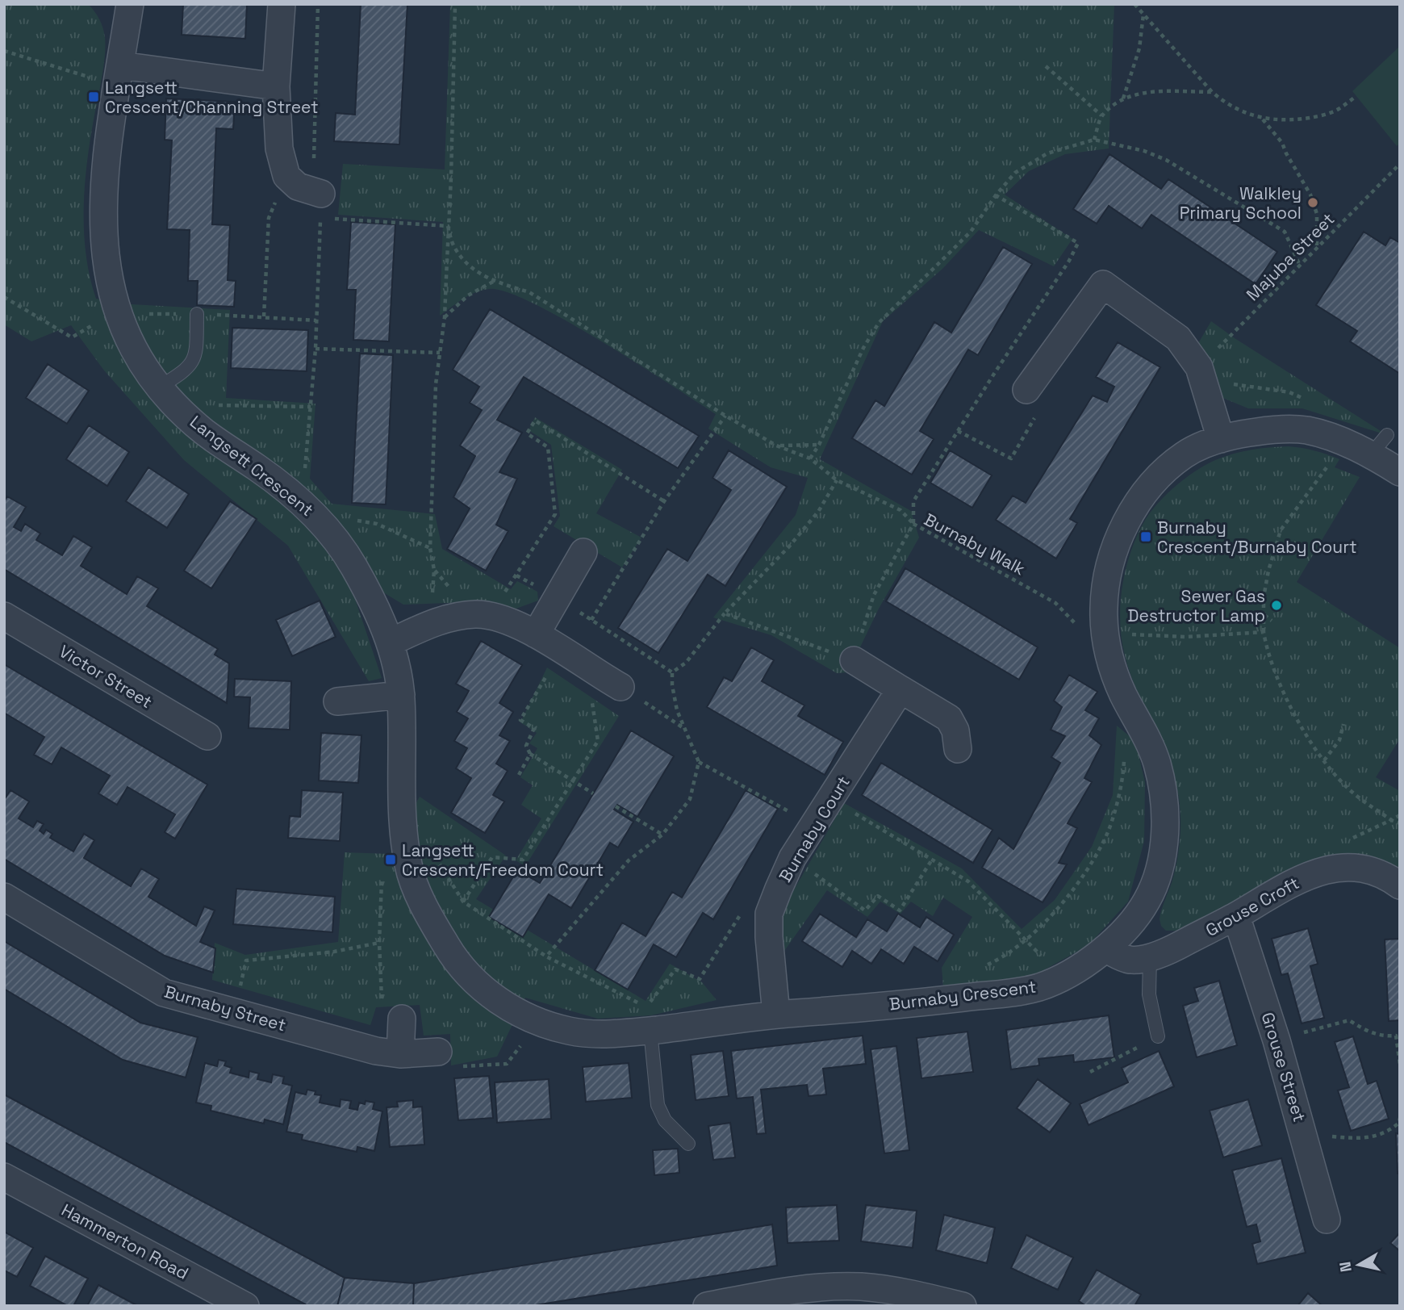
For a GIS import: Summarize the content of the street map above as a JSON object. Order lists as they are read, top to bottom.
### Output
{
  "streets": {
    "street": [
      "Langsett Crescent",
      "Victor Street",
      "Burnaby Court",
      "Grouse Croft",
      "Burnaby Crescent",
      "Burnaby Street",
      "Grouse Street",
      "Hammerton Road"
    ],
    "path": ["Majuba Street", "Burnaby Walk"]
  },
  "crossings": [
    ["Langsett Crescent", "Burnaby Crescent"],
    ["Burnaby Walk", "Burnaby Crescent"],
    ["Burnaby Court", "Burnaby Crescent"],
    ["Grouse Croft", "Burnaby Crescent"],
    ["Grouse Croft", "Grouse Street"]
  ],
  "places": {
    "transit": ["Langsett Crescent/Channing Street", "Burnaby Crescent/Burnaby Court", "Langsett Crescent/Freedom Court"],
    "other": ["Walkley Primary School", "Sewer Gas Destructor Lamp"]
  },
  "north": "left"
}
